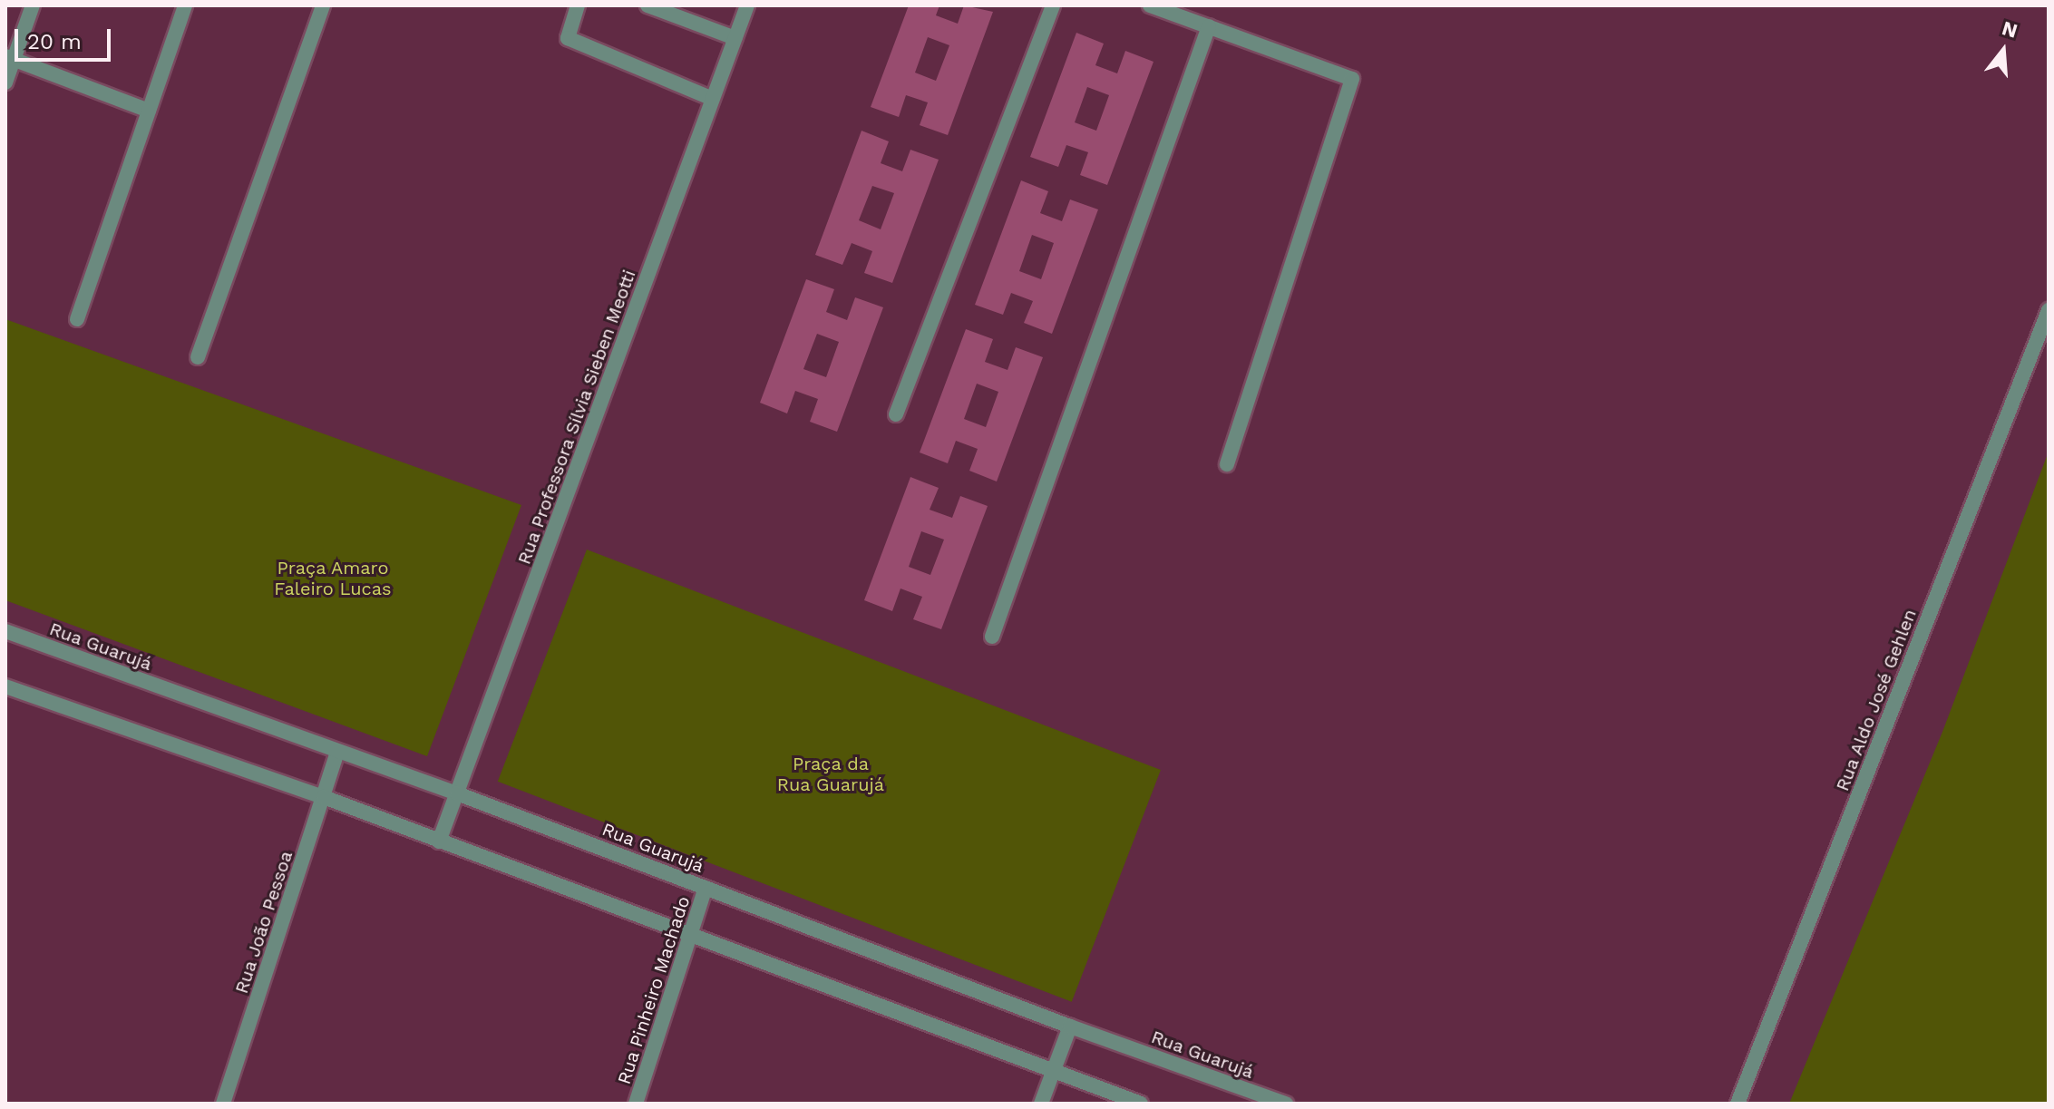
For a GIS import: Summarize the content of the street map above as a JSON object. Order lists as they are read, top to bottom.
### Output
{
  "streets": {
    "street": [
      "Rua Professora Sílvia Sieben Meotti",
      "Rua Guarujá",
      "Rua Aldo José Gehlen",
      "Rua João Pessoa",
      "Rua Pinheiro Machado"
    ]
  },
  "crossings": [
    ["Rua Professora Sílvia Sieben Meotti", "Rua Guarujá"],
    ["Rua Guarujá", "Rua João Pessoa"],
    ["Rua Guarujá", "Rua Pinheiro Machado"]
  ],
  "parks": ["Praça Amaro Faleiro Lucas", "Praça da Rua Guarujá"],
  "scale_bar": "20 m",
  "north": "top"
}
